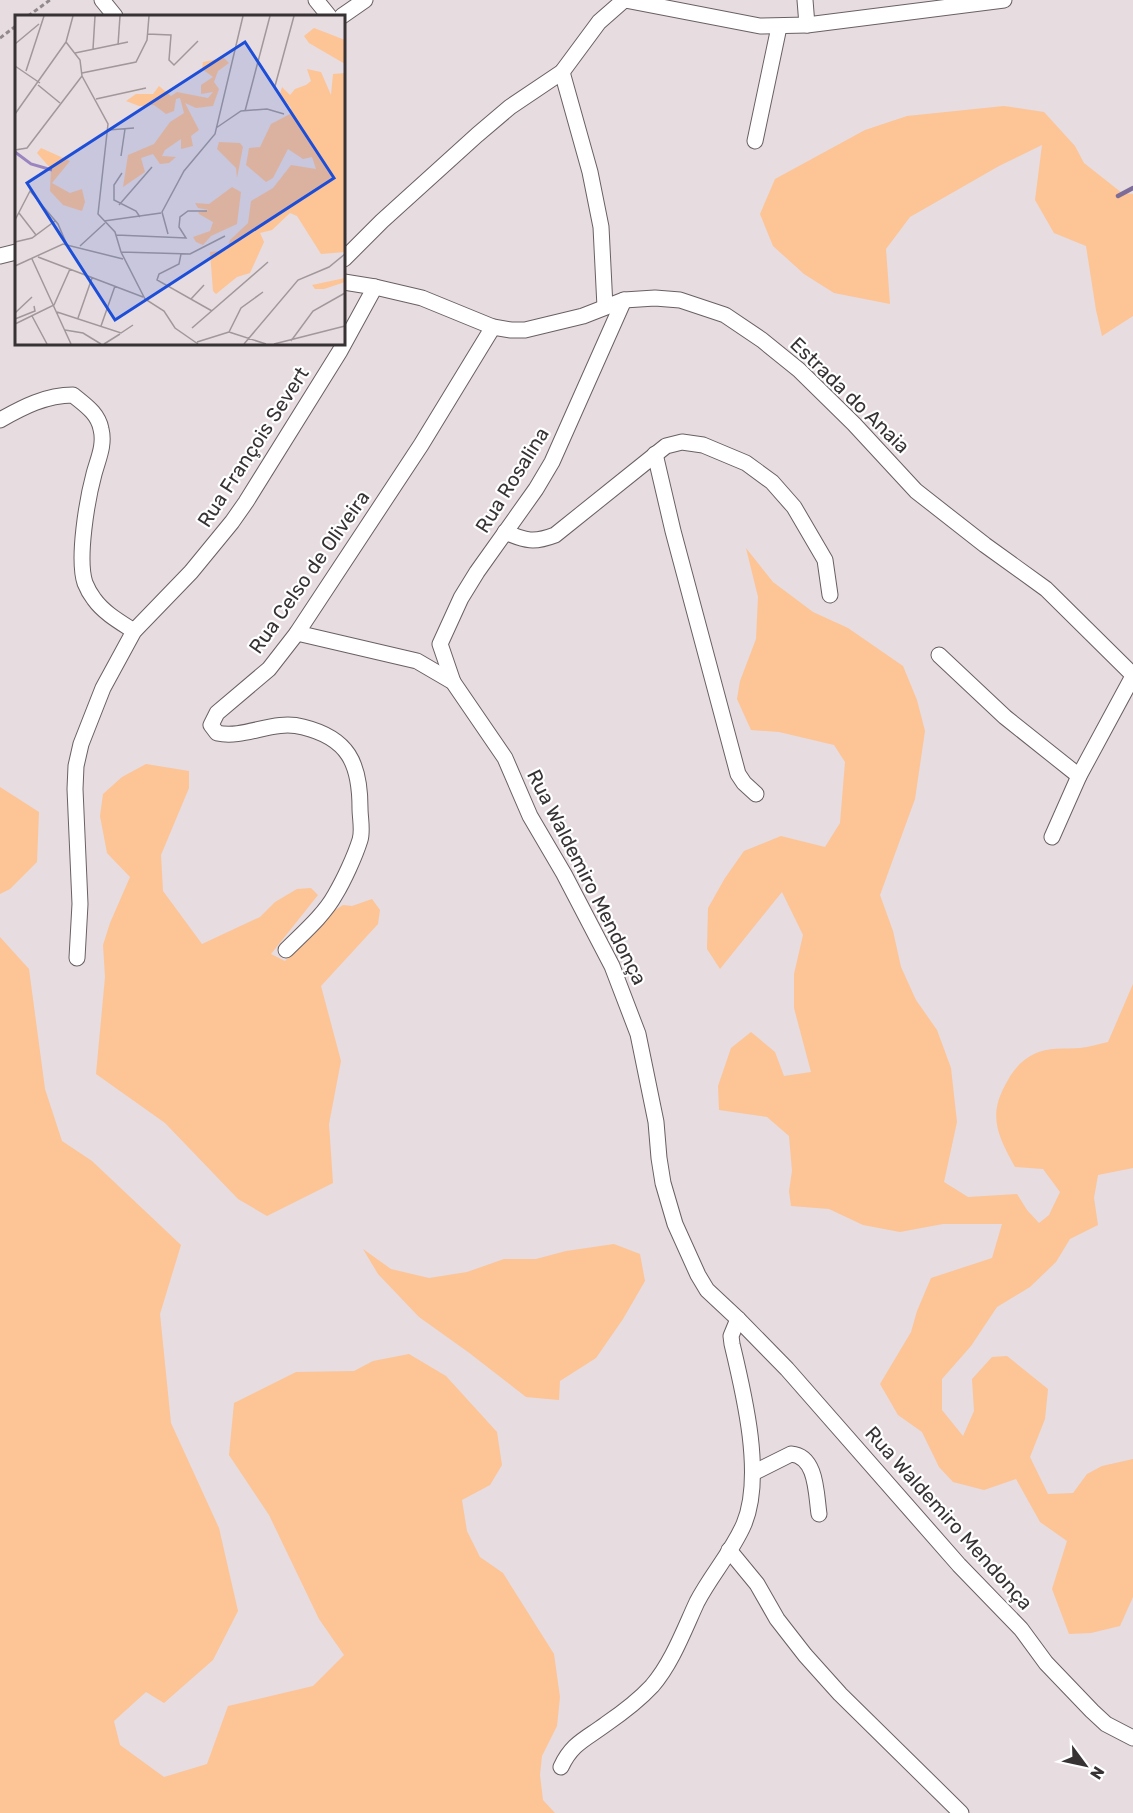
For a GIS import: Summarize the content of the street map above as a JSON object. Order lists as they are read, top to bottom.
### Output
{
  "streets": {
    "street": [
      "Estrada do Anaia",
      "Rua François Severt",
      "Rua Rosalina",
      "Rua Celso de Oliveira",
      "Rua Waldemiro Mendonça"
    ]
  },
  "crossings": [
    ["Estrada do Anaia", "Rua François Severt"],
    ["Estrada do Anaia", "Rua Rosalina"],
    ["Estrada do Anaia", "Rua Celso de Oliveira"],
    ["Rua Rosalina", "Rua Waldemiro Mendonça"],
    ["Rua Celso de Oliveira", "Rua Waldemiro Mendonça"]
  ],
  "north": "bottom right"
}
